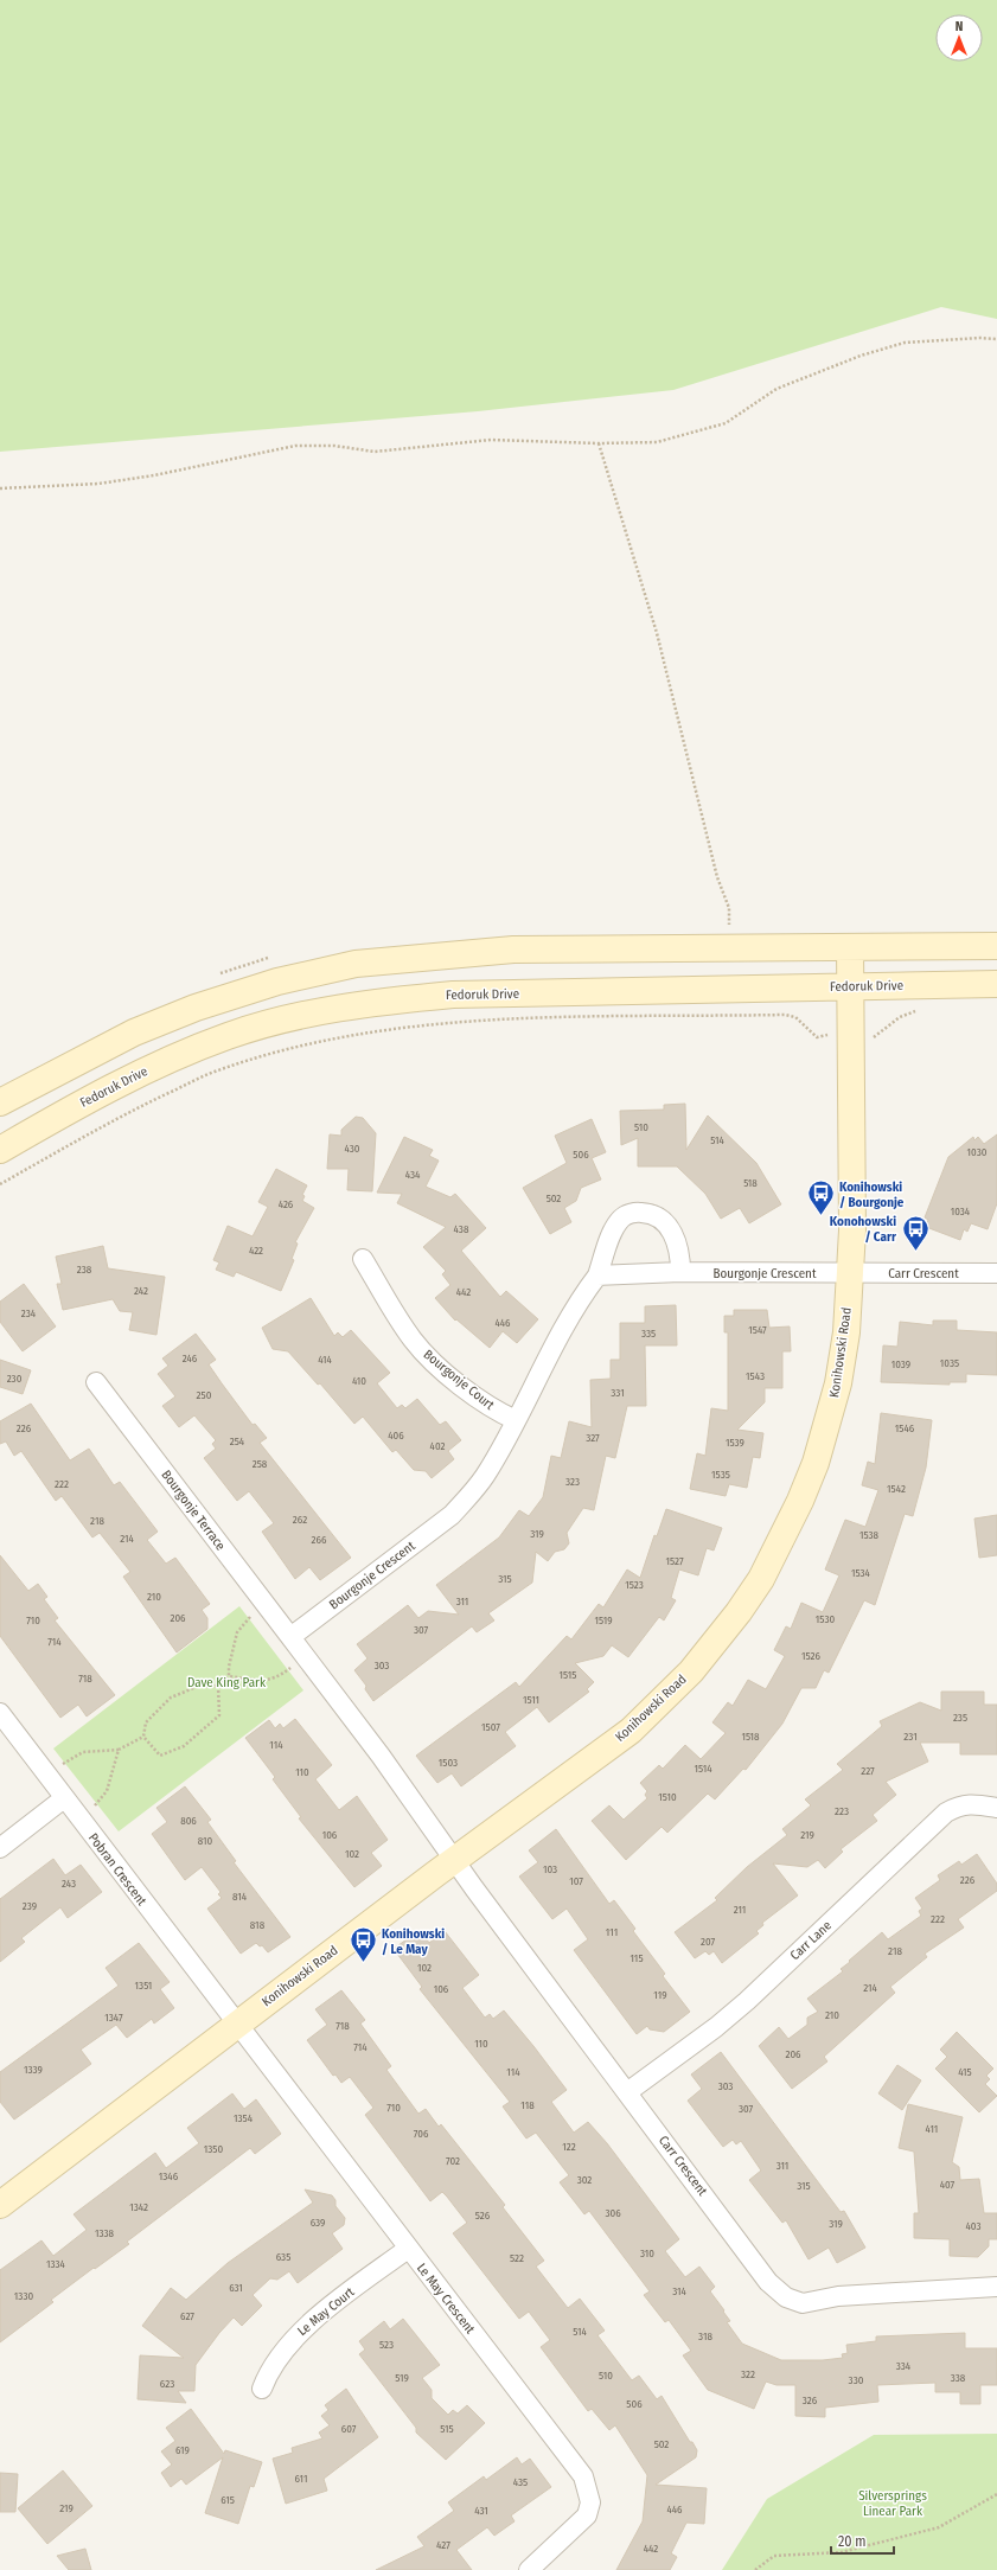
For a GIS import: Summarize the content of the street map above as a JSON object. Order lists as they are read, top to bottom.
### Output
{
  "streets": {
    "main road": ["Fedoruk Drive", "Konihowski Road"],
    "street": [
      "Bourgonje Crescent",
      "Carr Crescent",
      "Bourgonje Court",
      "Bourgonje Terrace",
      "Pobran Crescent",
      "Carr Lane",
      "Le May Crescent",
      "Le May Court"
    ]
  },
  "crossings": [
    ["Fedoruk Drive", "Konihowski Road"],
    ["Bourgonje Crescent", "Carr Crescent"],
    ["Bourgonje Crescent", "Konihowski Road"],
    ["Bourgonje Crescent", "Bourgonje Court"],
    ["Bourgonje Crescent", "Bourgonje Terrace"],
    ["Carr Crescent", "Konihowski Road"],
    ["Carr Crescent", "Carr Lane"],
    ["Konihowski Road", "Pobran Crescent"],
    ["Konihowski Road", "Le May Crescent"],
    ["Pobran Crescent", "Le May Crescent"],
    ["Le May Crescent", "Le May Court"]
  ],
  "parks": ["Dave King Park", "Silversprings Linear Park"],
  "places": {
    "bus stop": ["Konihowski / Bourgonje", "Konohowski / Carr", "Konihowski / Le May"]
  },
  "house_numbers": [
    "510",
    "514",
    "430",
    "1030",
    "506",
    "434",
    "518",
    "502",
    "426",
    "1034",
    "438",
    "422",
    "238",
    "242",
    "442",
    "234",
    "446",
    "1547",
    "335",
    "246",
    "414",
    "1035",
    "1039",
    "1543",
    "230",
    "410",
    "331",
    "250",
    "226",
    "1546",
    "406",
    "327",
    "254",
    "1539",
    "402",
    "258",
    "1535",
    "323",
    "222",
    "1542",
    "262",
    "218",
    "319",
    "1538",
    "214",
    "266",
    "1527",
    "1534",
    "315",
    "1523",
    "210",
    "311",
    "206",
    "1530",
    "710",
    "1519",
    "307",
    "714",
    "1526",
    "303",
    "1515",
    "718",
    "1511",
    "235",
    "1507",
    "1518",
    "231",
    "114",
    "1503",
    "1514",
    "227",
    "110",
    "1510",
    "223",
    "806",
    "106",
    "219",
    "810",
    "102",
    "103",
    "226",
    "107",
    "243",
    "814",
    "239",
    "211",
    "222",
    "818",
    "111",
    "207",
    "218",
    "115",
    "102",
    "1351",
    "214",
    "106",
    "119",
    "210",
    "1347",
    "718",
    "110",
    "714",
    "206",
    "1339",
    "114",
    "415",
    "303",
    "118",
    "710",
    "307",
    "1354",
    "411",
    "706",
    "122",
    "1350",
    "702",
    "311",
    "1346",
    "302",
    "407",
    "315",
    "1342",
    "306",
    "526",
    "639",
    "319",
    "403",
    "1338",
    "310",
    "635",
    "522",
    "1334",
    "631",
    "314",
    "1330",
    "627",
    "514",
    "318",
    "523",
    "334",
    "322",
    "510",
    "519",
    "338",
    "330",
    "623",
    "326",
    "506",
    "607",
    "515",
    "502",
    "619",
    "611",
    "435",
    "615",
    "219",
    "446",
    "431",
    "427",
    "442"
  ],
  "scale_bar": "20 m",
  "north": "top"
}
